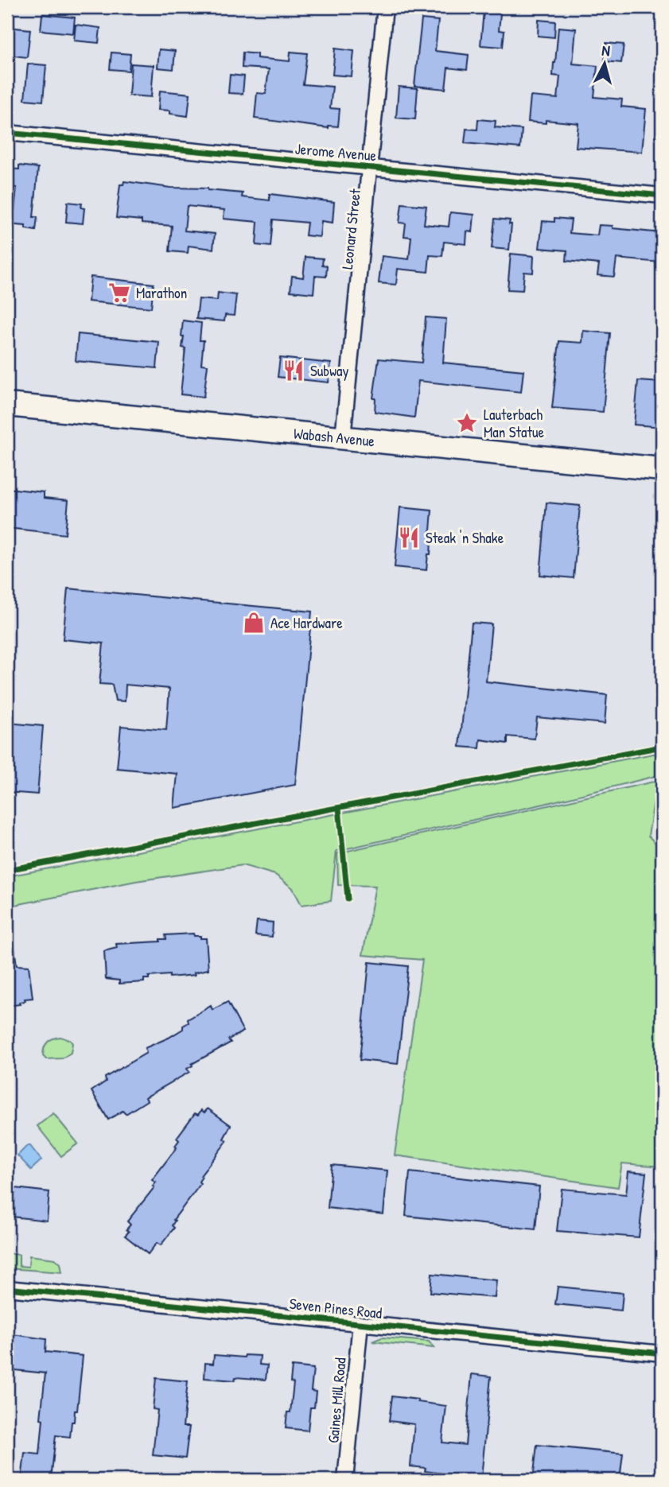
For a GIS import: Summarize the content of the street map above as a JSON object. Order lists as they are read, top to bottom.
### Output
{
  "streets": {
    "main road": ["Wabash Avenue"],
    "street": [
      "Jerome Avenue",
      "Leonard Street",
      "Seven Pines Road",
      "Gaines Mill Road"
    ]
  },
  "crossings": [
    ["Jerome Avenue", "Leonard Street"],
    ["Leonard Street", "Wabash Avenue"],
    ["Seven Pines Road", "Gaines Mill Road"]
  ],
  "places": {
    "supermarket": ["Marathon"],
    "restaurant": ["Subway", "Steak 'n Shake"],
    "place": ["Lauterbach Man Statue"],
    "shop": ["Ace Hardware"]
  },
  "north": "top"
}
